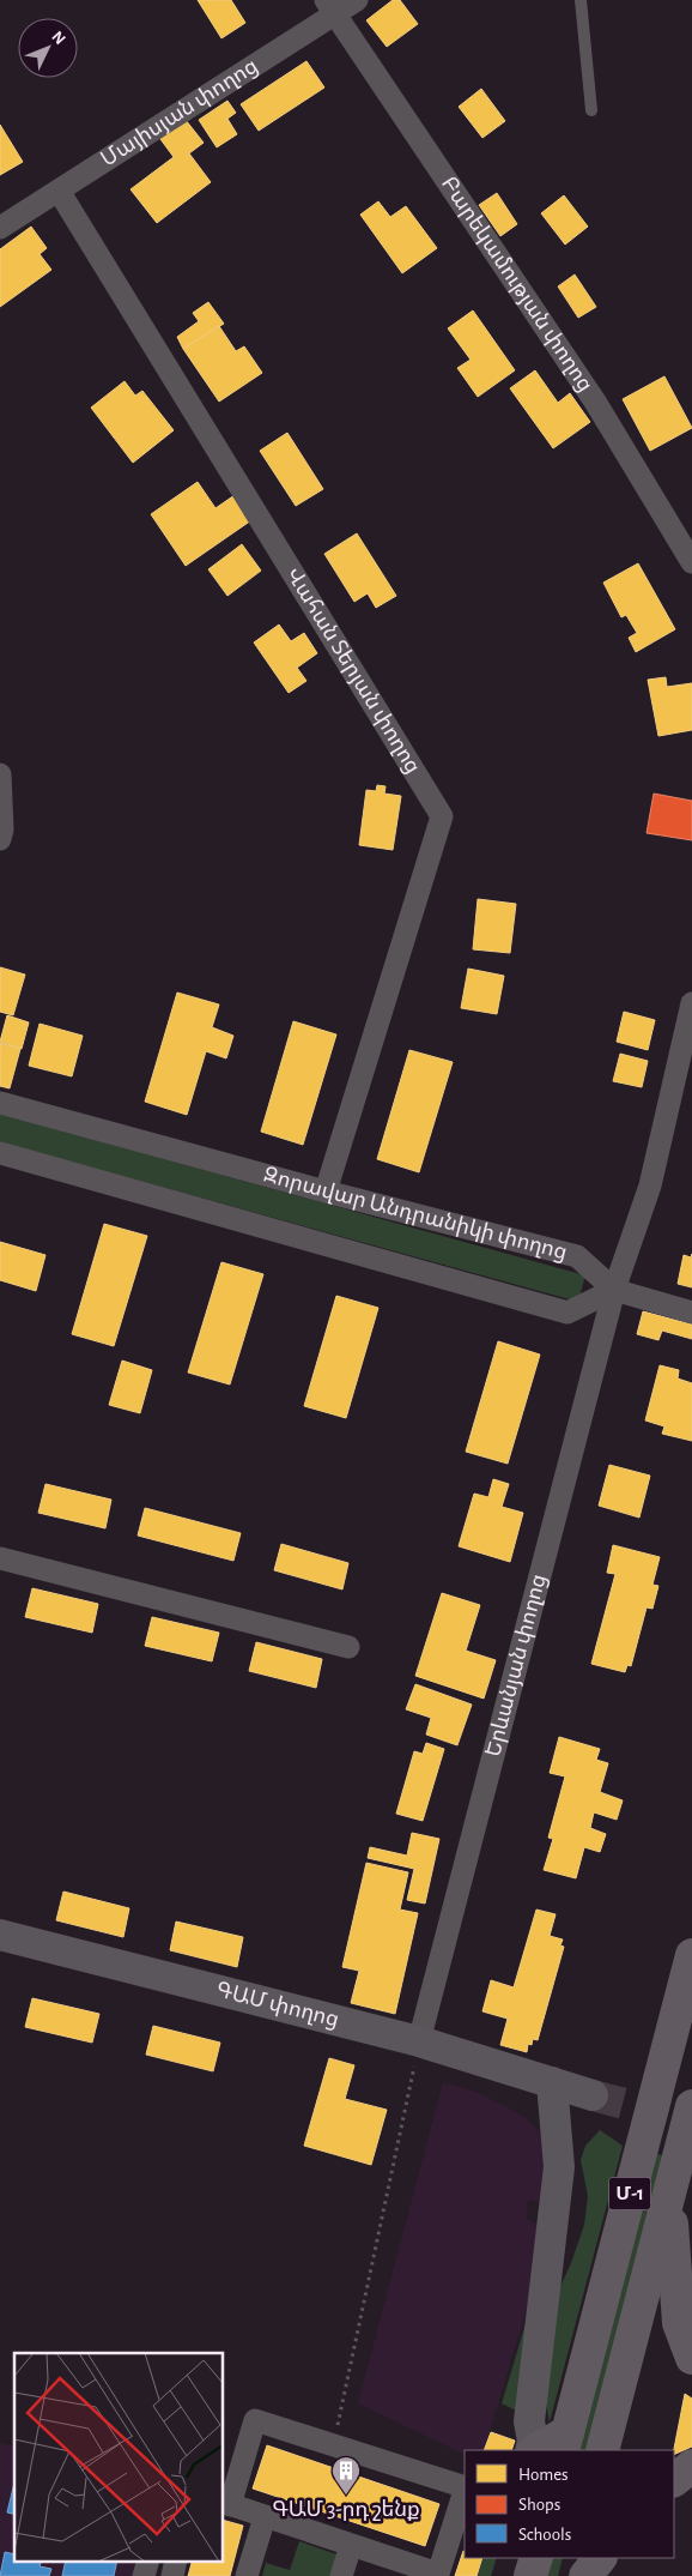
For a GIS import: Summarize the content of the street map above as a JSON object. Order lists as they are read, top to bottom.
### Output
{
  "streets": {
    "highway": ["Մ-1"],
    "street": [
      "Մայիսյան փողոց",
      "Բարեկամության փողոց",
      "Վահան Տերյան փողոց",
      "Զորավար Անդրանիկի փողոց",
      "Երևանյան փողոց",
      "ԳԱՄ փողոց"
    ]
  },
  "crossings": [
    ["Մայիսյան փողոց", "Բարեկամության փողոց"],
    ["Մայիսյան փողոց", "Վահան Տերյան փողոց"],
    ["Վահան Տերյան փողոց", "Զորավար Անդրանիկի փողոց"],
    ["Զորավար Անդրանիկի փողոց", "Երևանյան փողոց"],
    ["Երևանյան փողոց", "ԳԱՄ փողոց"]
  ],
  "places": {
    "building": ["ԳԱՄ 3-րդ շենք"]
  },
  "legend": ["Homes", "Shops", "Schools"],
  "north": "top right"
}
